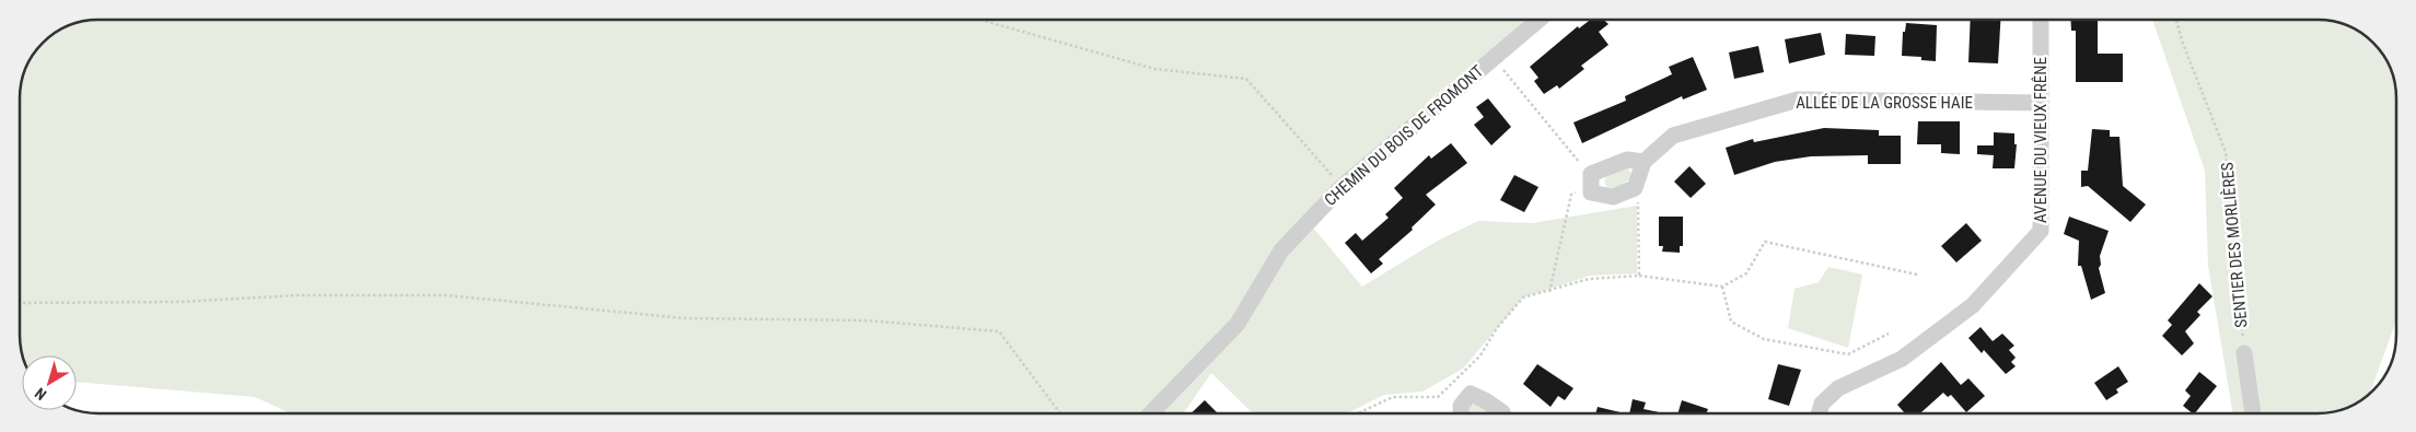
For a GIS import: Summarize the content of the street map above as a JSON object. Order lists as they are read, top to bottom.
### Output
{
  "streets": {
    "street": ["ALLÉE DE LA GROSSE HAIE", "CHEMIN DU BOIS DE FROMONT", "AVENUE DU VIEUX FRÊNE"],
    "path": ["SENTIER DES MORLIÈRES"]
  },
  "crossings": [
    ["ALLÉE DE LA GROSSE HAIE", "AVENUE DU VIEUX FRÊNE"]
  ],
  "north": "bottom left"
}
